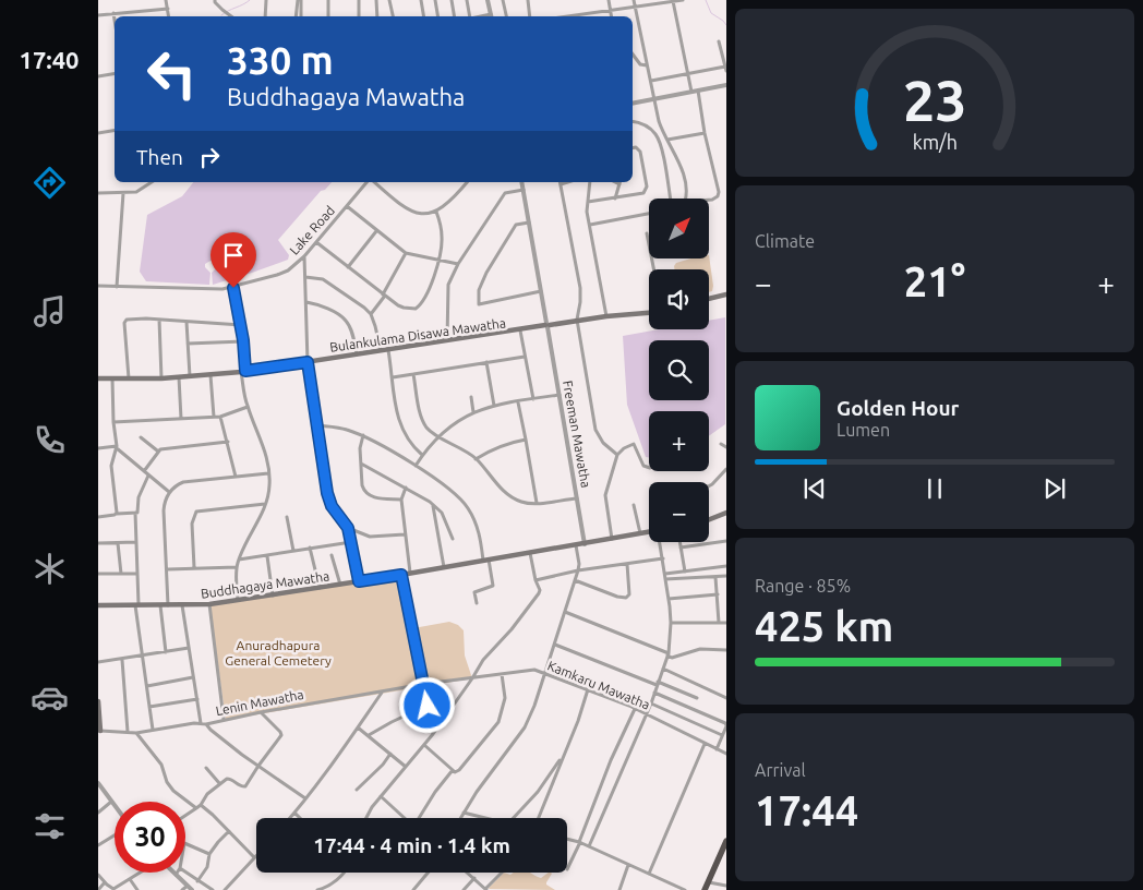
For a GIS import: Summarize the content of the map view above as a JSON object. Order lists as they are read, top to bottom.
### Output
{
  "streets": {
    "main road": ["Bulankulama Disawa Mawatha", "Buddhagaya Mawatha"],
    "street": [
      "Lake Road",
      "Freeman Mawatha",
      "Kamkaru Mawatha",
      "Lenin Mawatha"
    ]
  },
  "crossings": [
    ["Bulankulama Disawa Mawatha", "Freeman Mawatha"],
    ["Freeman Mawatha", "Buddhagaya Mawatha"],
    ["Kamkaru Mawatha", "Lenin Mawatha"]
  ],
  "parks": ["Anuradhapura General Cemetery"],
  "north": "top right",
  "page": {
    "tabs": "17:40",
    "turn": ["330 m", "Buddhagaya Mawatha"],
    "then": "Then",
    "tile": [
      "Climate",
      ["Range · 85%", "425 km"],
      ["Arrival", "17:44"]
    ],
    "map_buttons": ["+", "−"],
    "heat": ["−", "21°", "+"],
    "song": ["Golden Hour", "Lumen"],
    "limit": "30",
    "trip": "17:44 · 4 min · 1.4 km",
    "gauge": ["23", "km/h"]
  }
}
